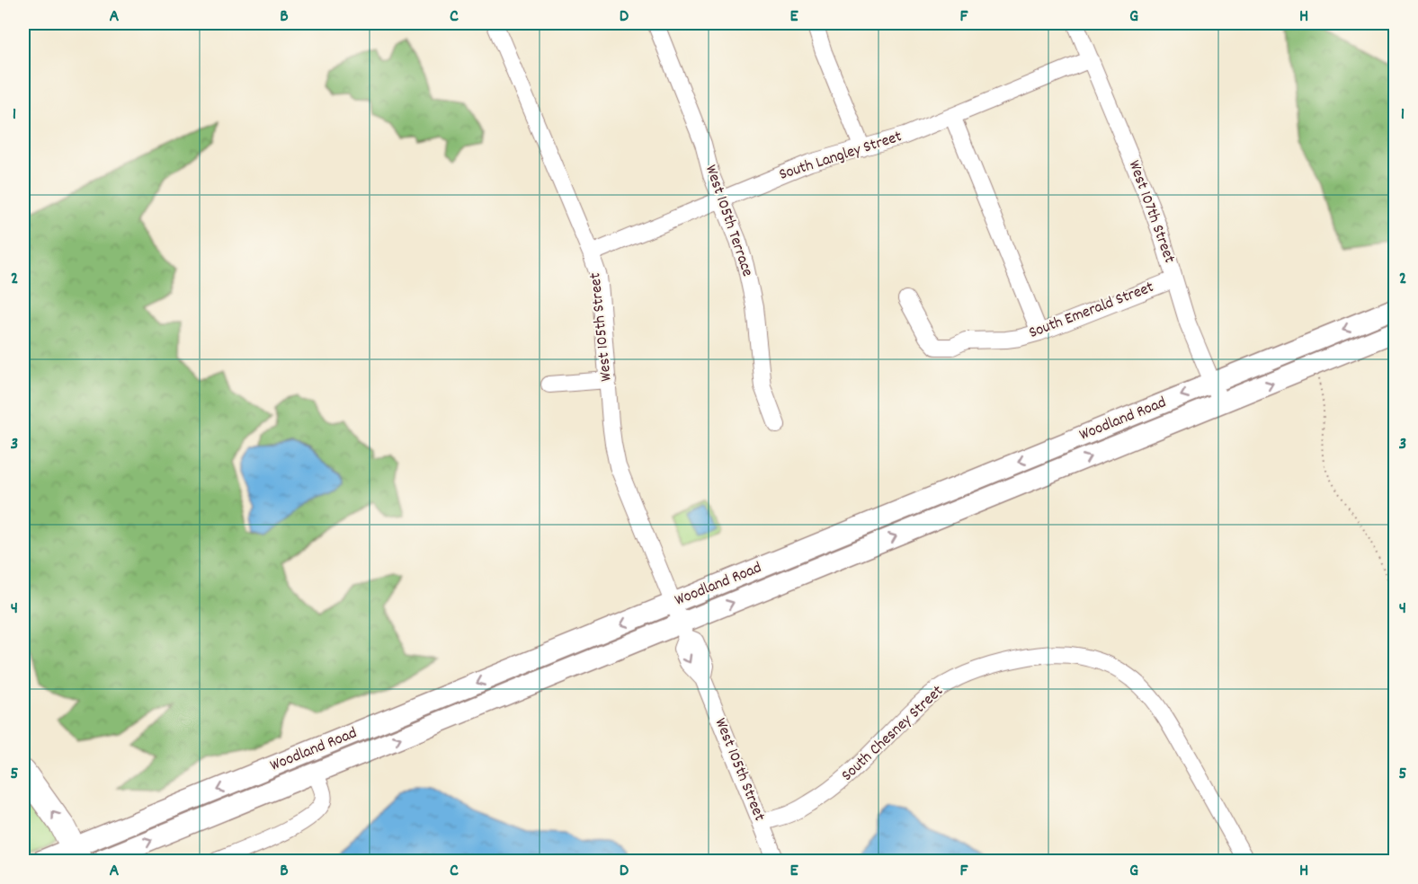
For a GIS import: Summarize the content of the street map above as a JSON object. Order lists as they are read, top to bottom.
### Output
{
  "streets": {
    "main road": ["Woodland Road"],
    "street": [
      "South Langley Street",
      "West 107th Street",
      "West 105th Terrace",
      "South Emerald Street",
      "West 105th Street",
      "South Chesney Street"
    ]
  },
  "crossings": [
    ["South Langley Street", "West 107th Street"],
    ["South Langley Street", "West 105th Terrace"],
    ["South Langley Street", "West 105th Street"],
    ["West 107th Street", "South Emerald Street"],
    ["West 107th Street", "Woodland Road"],
    ["West 105th Street", "Woodland Road"],
    ["West 105th Street", "South Chesney Street"]
  ],
  "grid": {
    "columns": [
      "A",
      "B",
      "C",
      "D",
      "E",
      "F",
      "G",
      "H"
    ],
    "rows": [
      "1",
      "2",
      "3",
      "4",
      "5"
    ]
  }
}
